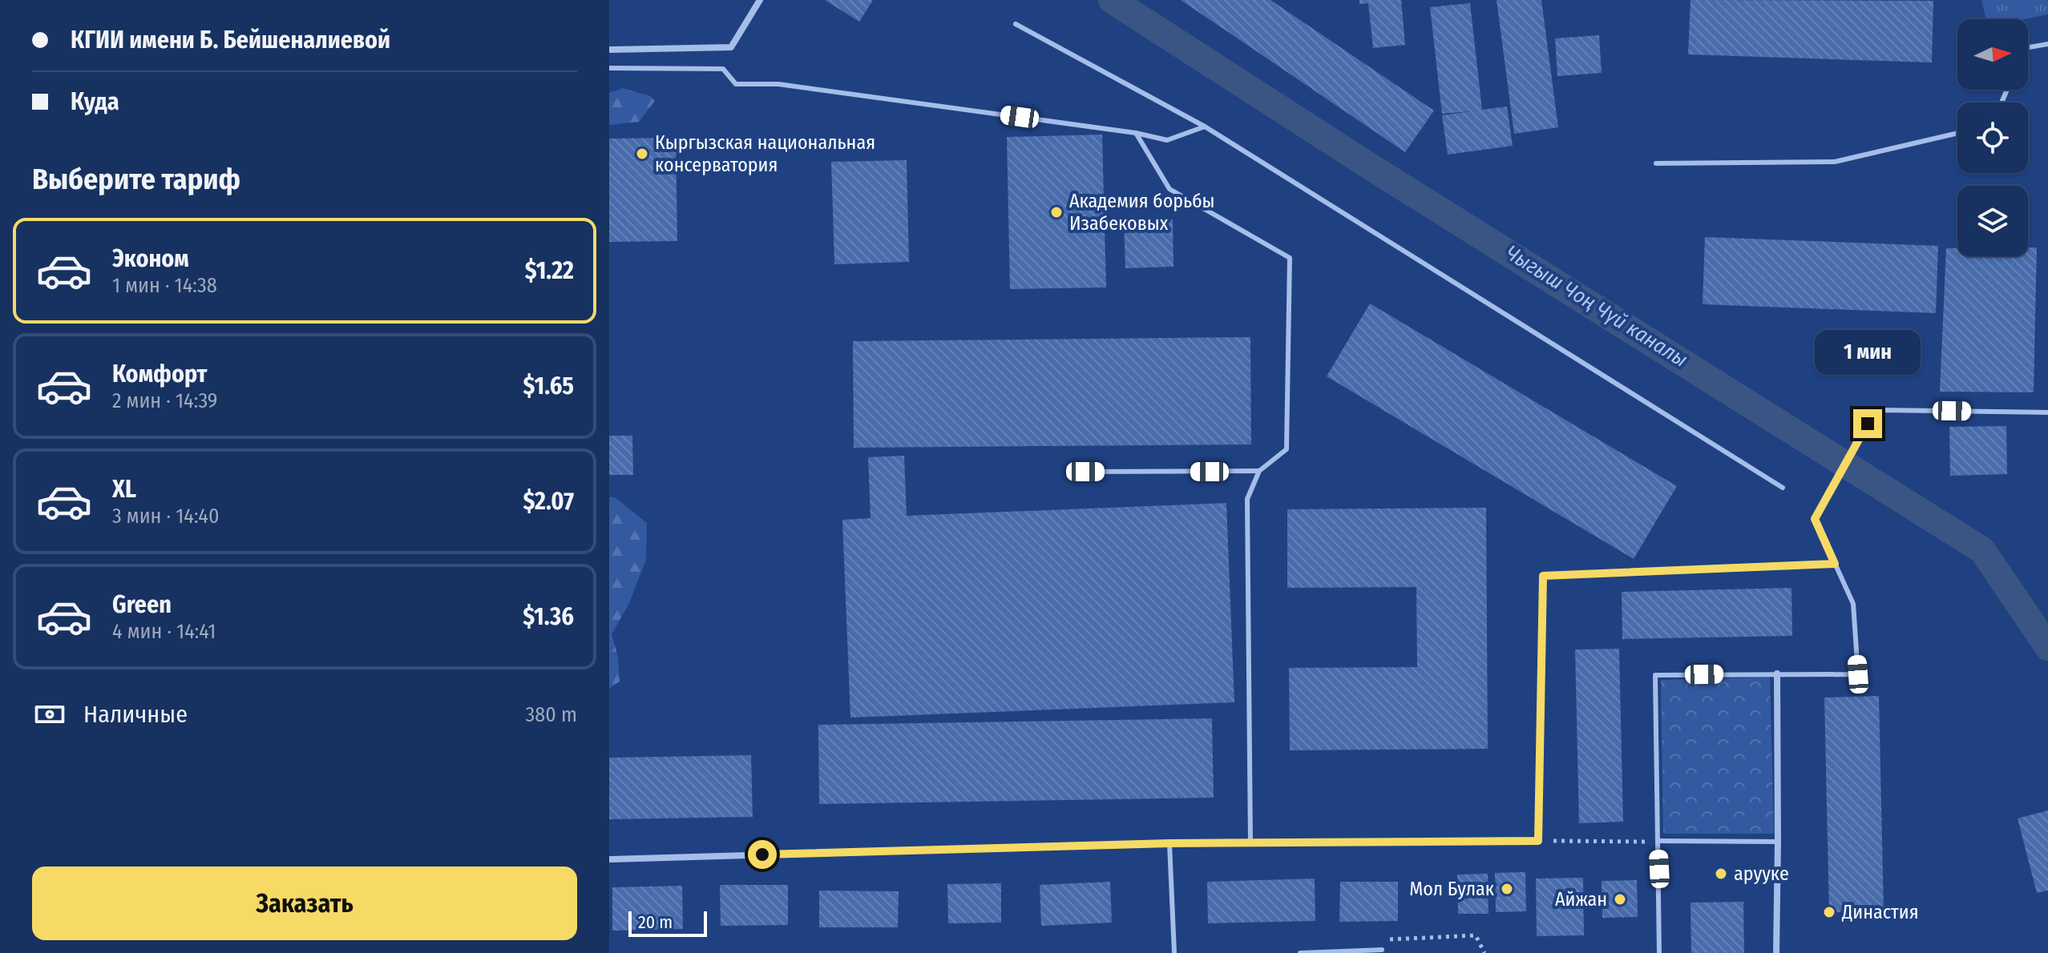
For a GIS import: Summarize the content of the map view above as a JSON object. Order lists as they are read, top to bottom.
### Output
{
  "water": ["Чыгыш Чоң Чүй каналы"],
  "places": [
    "Кыргызская национальная консерватория",
    "Академия борьбы Изабековых",
    "арууке",
    "Мол Булак",
    "Айжан",
    "Династия"
  ],
  "scale_bar": "20 m",
  "north": "right",
  "page": {
    "banner": ["КГИИ имени Б. Бейшеналиевой", "Куда"],
    "heading": "Выберите тариф",
    "list": [
      {
        "name": "Эконом",
        "note": "1 мин · 14:38",
        "value": "$1.22"
      },
      {
        "name": "Комфорт",
        "note": "2 мин · 14:39",
        "value": "$1.65"
      },
      {
        "name": "XL",
        "note": "3 мин · 14:40",
        "value": "$2.07"
      },
      {
        "name": "Green",
        "note": "4 мин · 14:41",
        "value": "$1.36"
      }
    ],
    "bubble": "1 мин",
    "pay": ["Наличные", "380 m"],
    "buttons": "Заказать",
    "scale": "20 m"
  }
}
